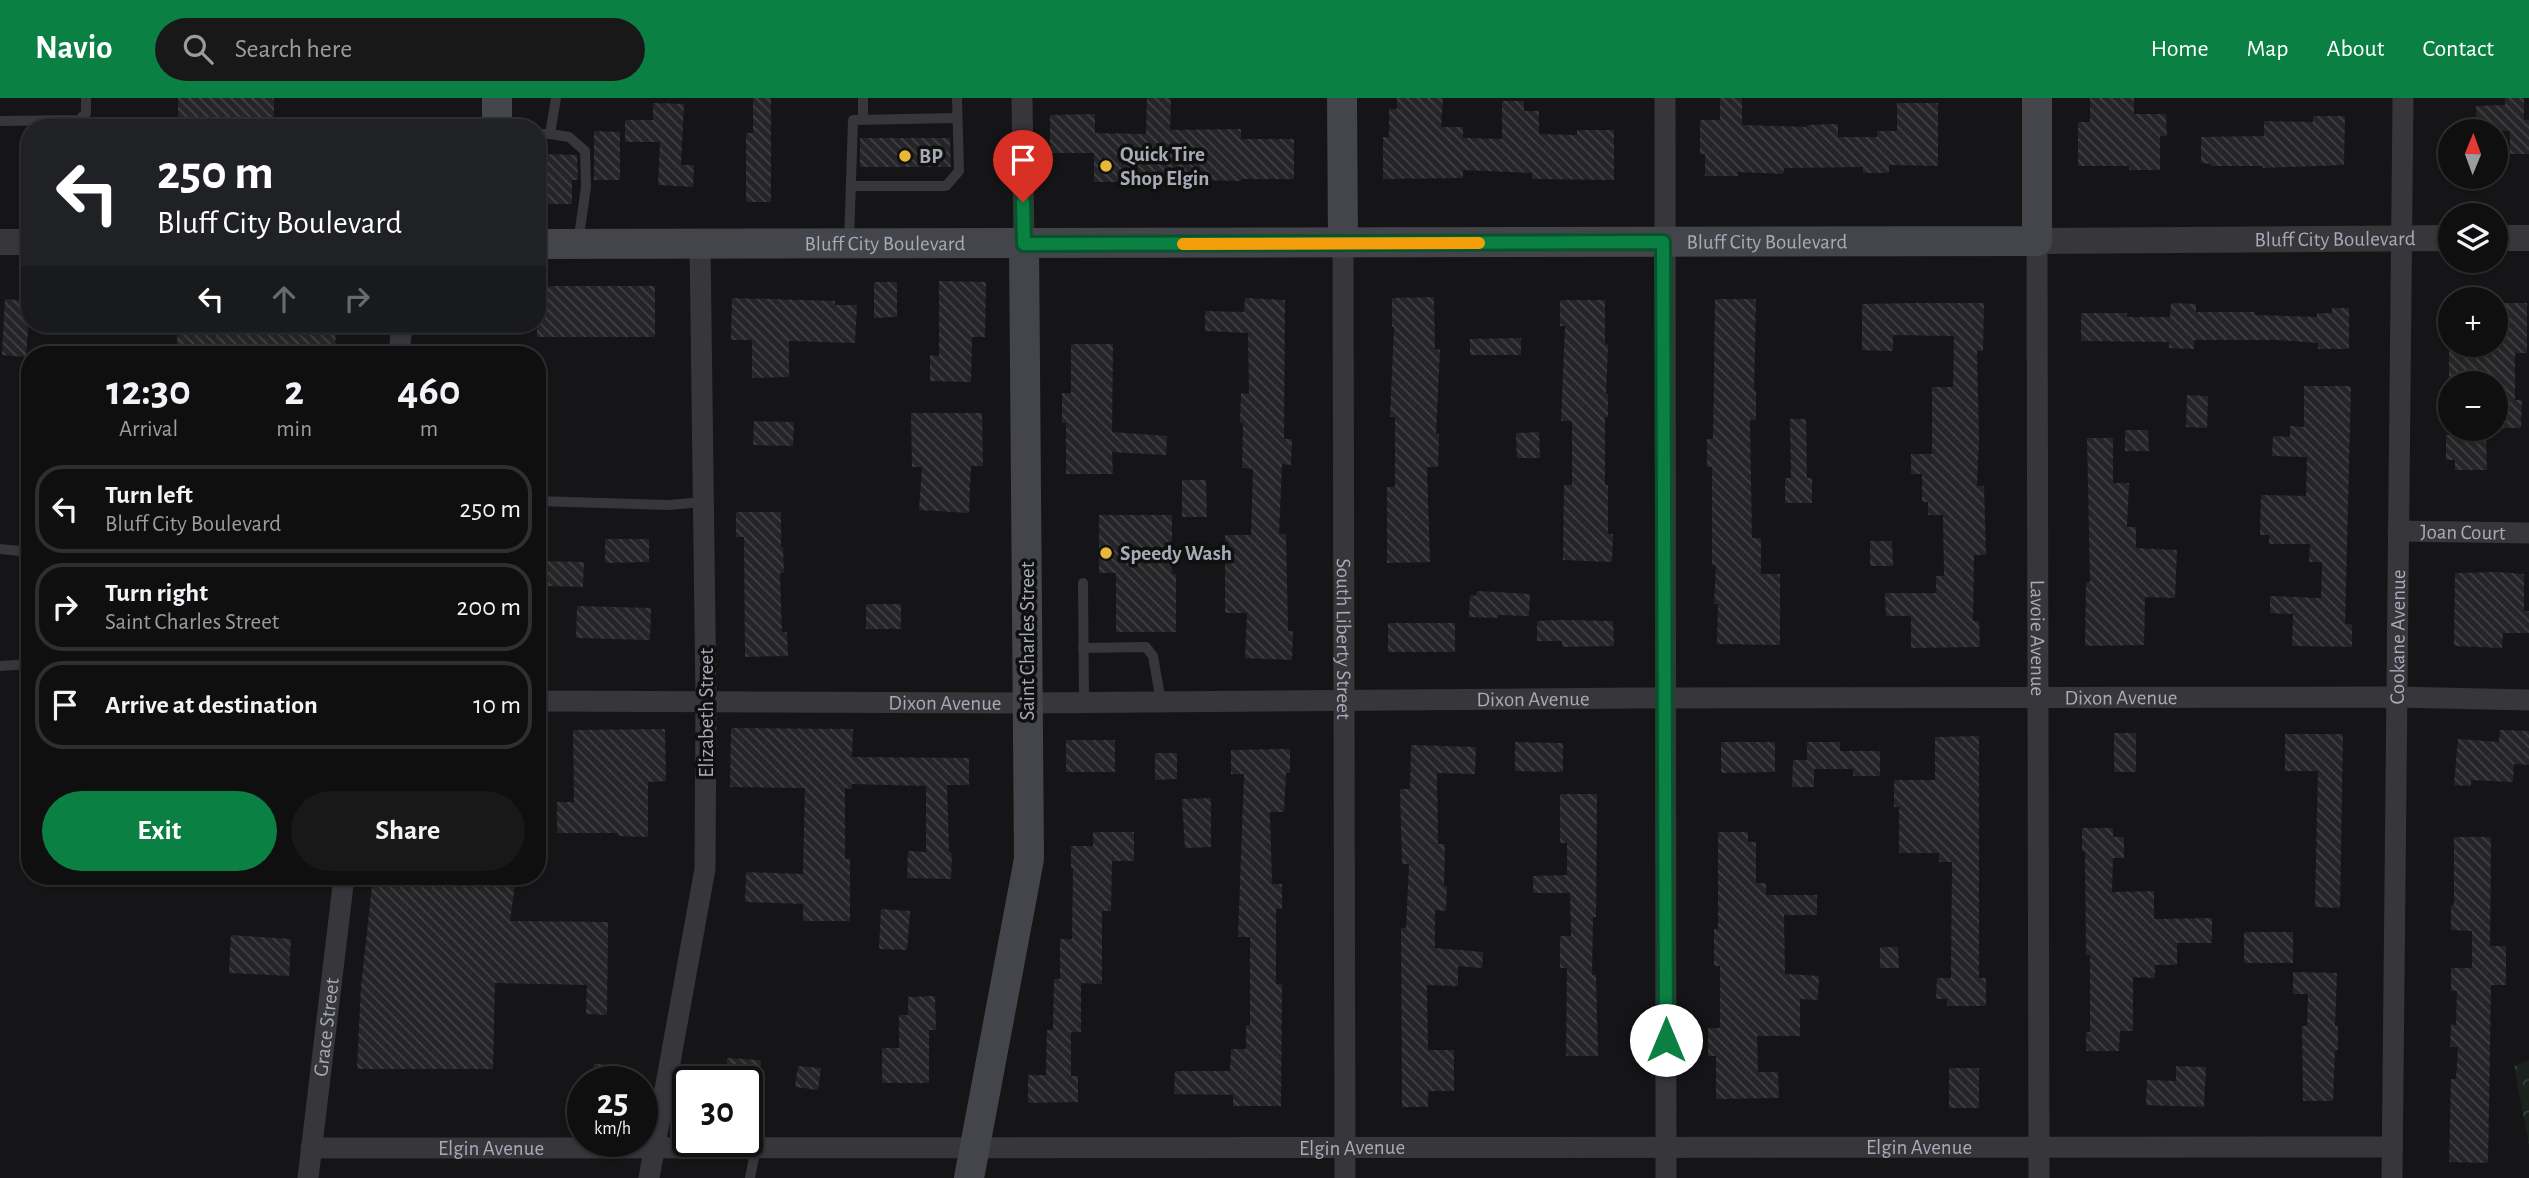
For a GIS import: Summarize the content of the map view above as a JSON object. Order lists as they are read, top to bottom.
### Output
{
  "streets": {
    "main road": [
      "Bluff City Boulevard",
      "South Liberty Street",
      "Lavoie Avenue",
      "Saint Charles Street"
    ],
    "street": [
      "Joan Court",
      "Cookane Avenue",
      "Dixon Avenue",
      "Elizabeth Street",
      "Grace Street",
      "Elgin Avenue"
    ]
  },
  "crossings": [
    ["Bluff City Boulevard", "South Liberty Street"],
    ["Bluff City Boulevard", "Lavoie Avenue"],
    ["Bluff City Boulevard", "Cookane Avenue"],
    ["Bluff City Boulevard", "Saint Charles Street"],
    ["Bluff City Boulevard", "Elizabeth Street"],
    ["Joan Court", "Cookane Avenue"],
    ["South Liberty Street", "Dixon Avenue"],
    ["South Liberty Street", "Elgin Avenue"],
    ["Lavoie Avenue", "Dixon Avenue"],
    ["Lavoie Avenue", "Elgin Avenue"],
    ["Cookane Avenue", "Dixon Avenue"],
    ["Cookane Avenue", "Elgin Avenue"],
    ["Saint Charles Street", "Dixon Avenue"],
    ["Saint Charles Street", "Elgin Avenue"],
    ["Dixon Avenue", "Elizabeth Street"],
    ["Grace Street", "Elgin Avenue"]
  ],
  "places": ["BP", "Quick Tire Shop Elgin", "Speedy Wash"],
  "north": "top",
  "page": {
    "header": "Navio",
    "search": "Search here",
    "nav": [
      "Home",
      "Map",
      "About",
      "Contact"
    ],
    "map_buttons": ["+", "−"],
    "turn": ["250 m", "Bluff City Boulevard"],
    "eta": [
      "12:30",
      "Arrival",
      "2",
      "min",
      "460",
      "m"
    ],
    "list": [
      {
        "name": "Turn left",
        "note": "Bluff City Boulevard",
        "value": "250 m"
      },
      {
        "name": "Turn right",
        "note": "Saint Charles Street",
        "value": "200 m"
      },
      {
        "name": "Arrive at destination",
        "value": "10 m"
      }
    ],
    "buttons": ["Exit", "Share"],
    "speed": "25 km/h",
    "limit": "30"
  }
}
